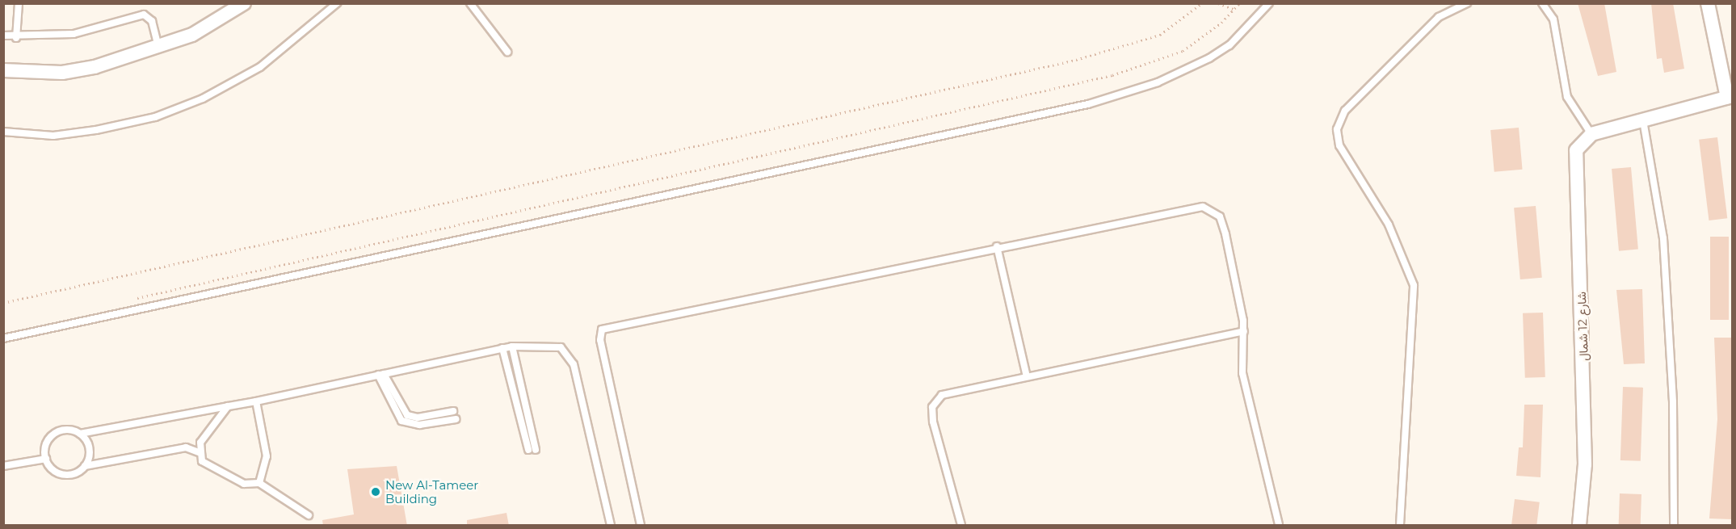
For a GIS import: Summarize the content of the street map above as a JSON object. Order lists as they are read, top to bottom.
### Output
{
  "streets": {
    "street": ["شارع 12 شمال"]
  },
  "places": ["New Al-Tameer Building"]
}
